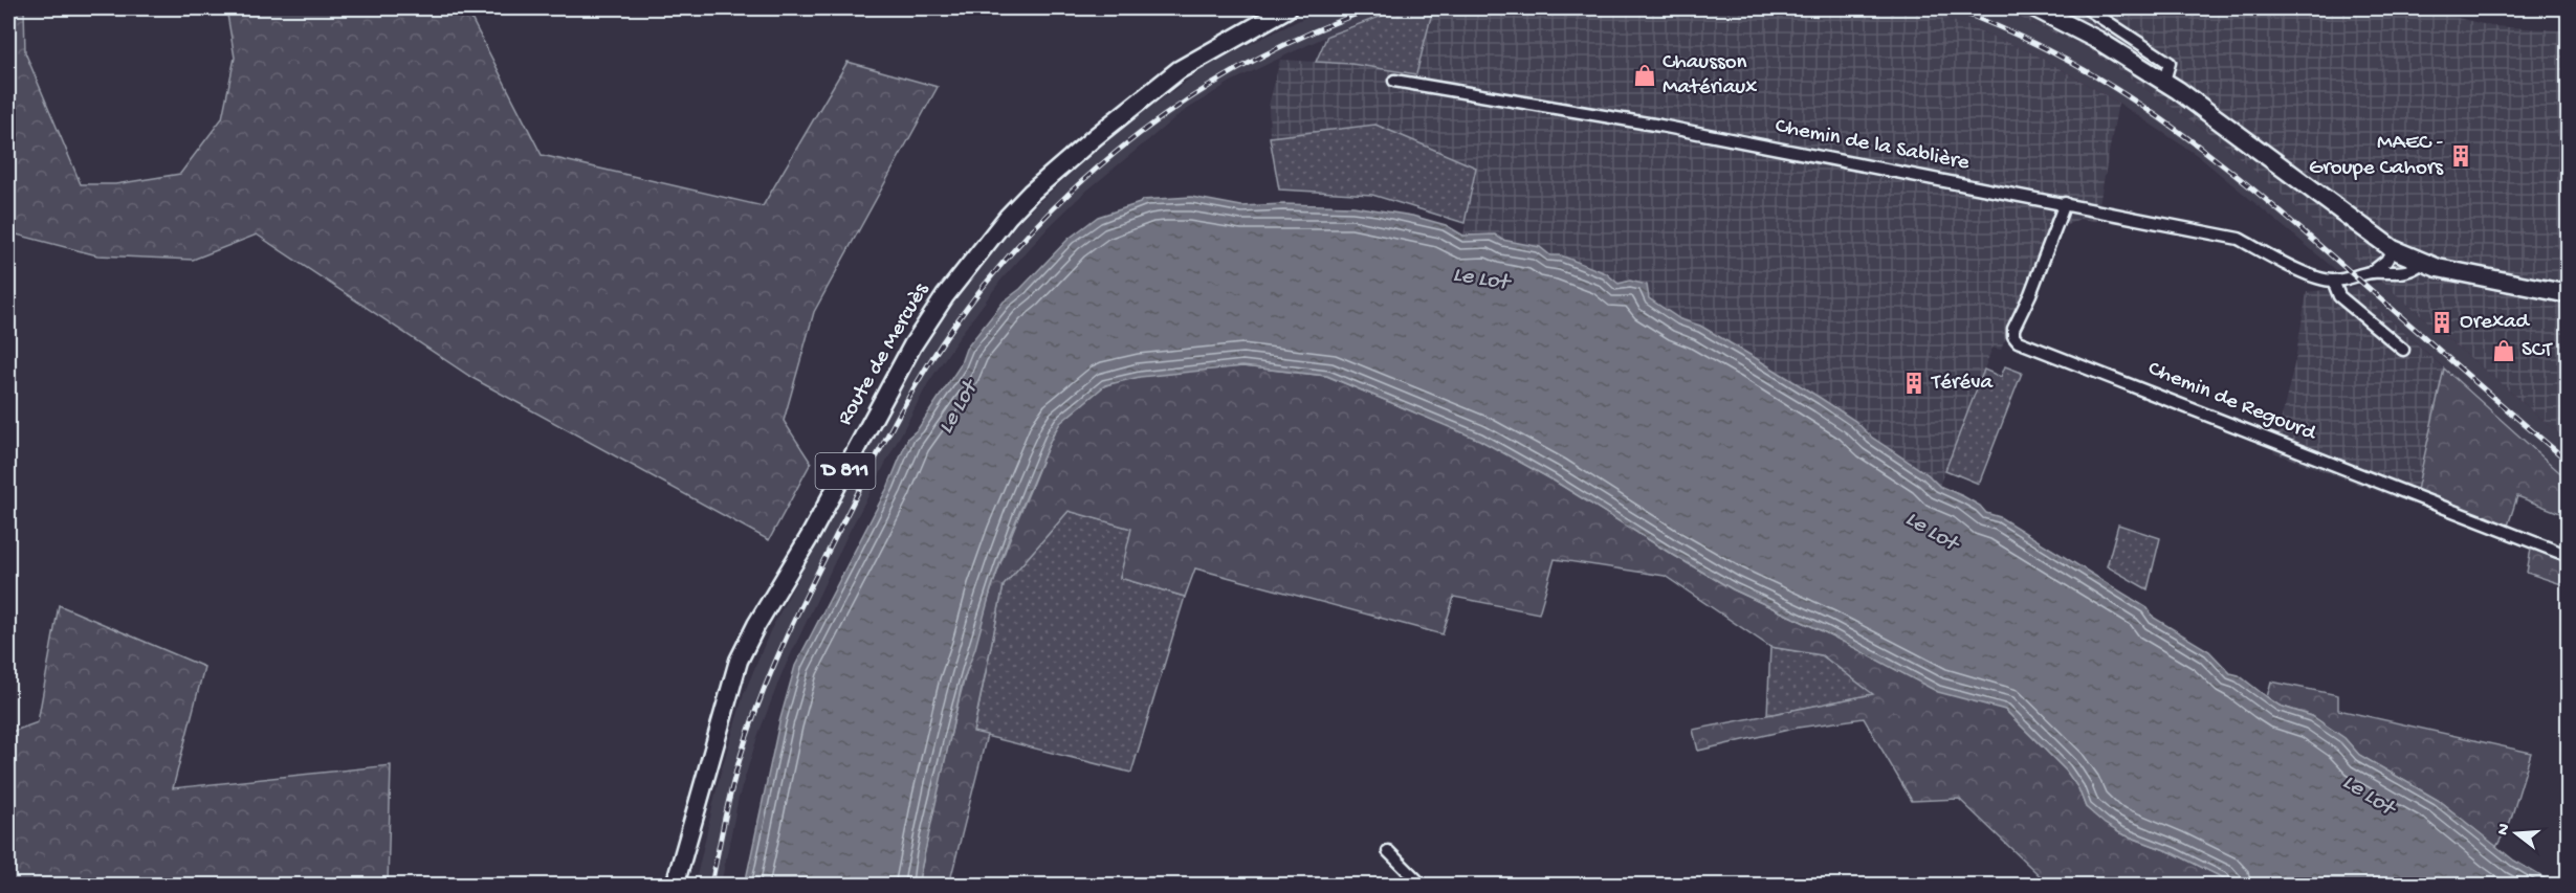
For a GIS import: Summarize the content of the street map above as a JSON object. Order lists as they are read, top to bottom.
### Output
{
  "streets": {
    "main road": ["Route de Mercuès", "D 811"],
    "street": ["Chemin de la Sablière", "Chemin de Regourd"]
  },
  "crossings": [
    ["Chemin de la Sablière", "Chemin de Regourd"]
  ],
  "water": ["Le Lot"],
  "places": {
    "shop": ["Chausson Matériaux", "SCT"],
    "building": ["MAEC - Groupe Cahors", "Orexad", "Téréva"]
  },
  "north": "left"
}
